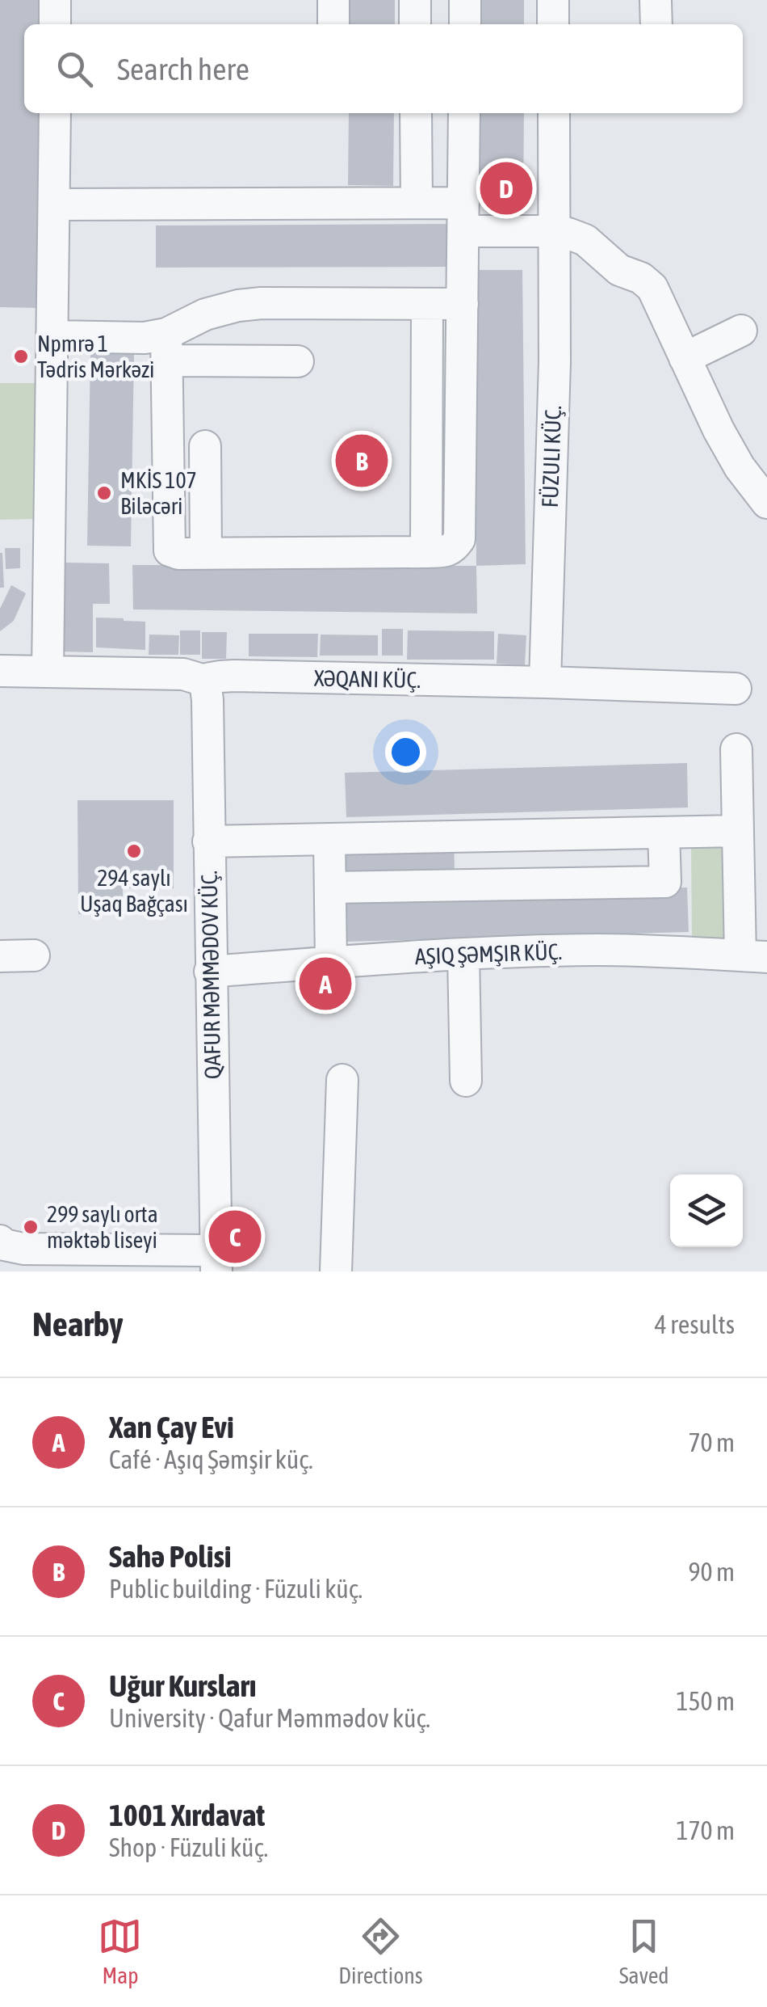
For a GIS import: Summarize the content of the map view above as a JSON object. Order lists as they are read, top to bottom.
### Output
{
  "streets": {
    "street": ["FÜZULI KÜÇ.", "XƏQANI KÜÇ.", "QAFUR MƏMMƏDOV KÜÇ."]
  },
  "crossings": [
    ["FÜZULI KÜÇ.", "XƏQANI KÜÇ."],
    ["XƏQANI KÜÇ.", "QAFUR MƏMMƏDOV KÜÇ."]
  ],
  "places": [
    "Npmrə 1 Tədris Mərkəzi",
    "MKİS 107 Biləcəri",
    "294 saylı Uşaq Bağçası",
    "299 saylı orta məktəb liseyi"
  ],
  "page": {
    "search": "Search here",
    "pins": [
      "D",
      "B",
      "A",
      "C"
    ],
    "heading": ["Nearby", "4 results"],
    "list": [
      {
        "mark": "A",
        "name": "Xan Çay Evi",
        "note": "Café · Aşıq Şəmşir küç.",
        "value": "70 m"
      },
      {
        "mark": "B",
        "name": "Sahə Polisi",
        "note": "Public building · Füzuli küç.",
        "value": "90 m"
      },
      {
        "mark": "C",
        "name": "Uğur Kursları",
        "note": "University · Qafur Məmmədov küç.",
        "value": "150 m"
      },
      {
        "mark": "D",
        "name": "1001 Xırdavat",
        "note": "Shop · Füzuli küç.",
        "value": "170 m"
      }
    ],
    "nav": ["Map", "Directions", "Saved"]
  }
}
